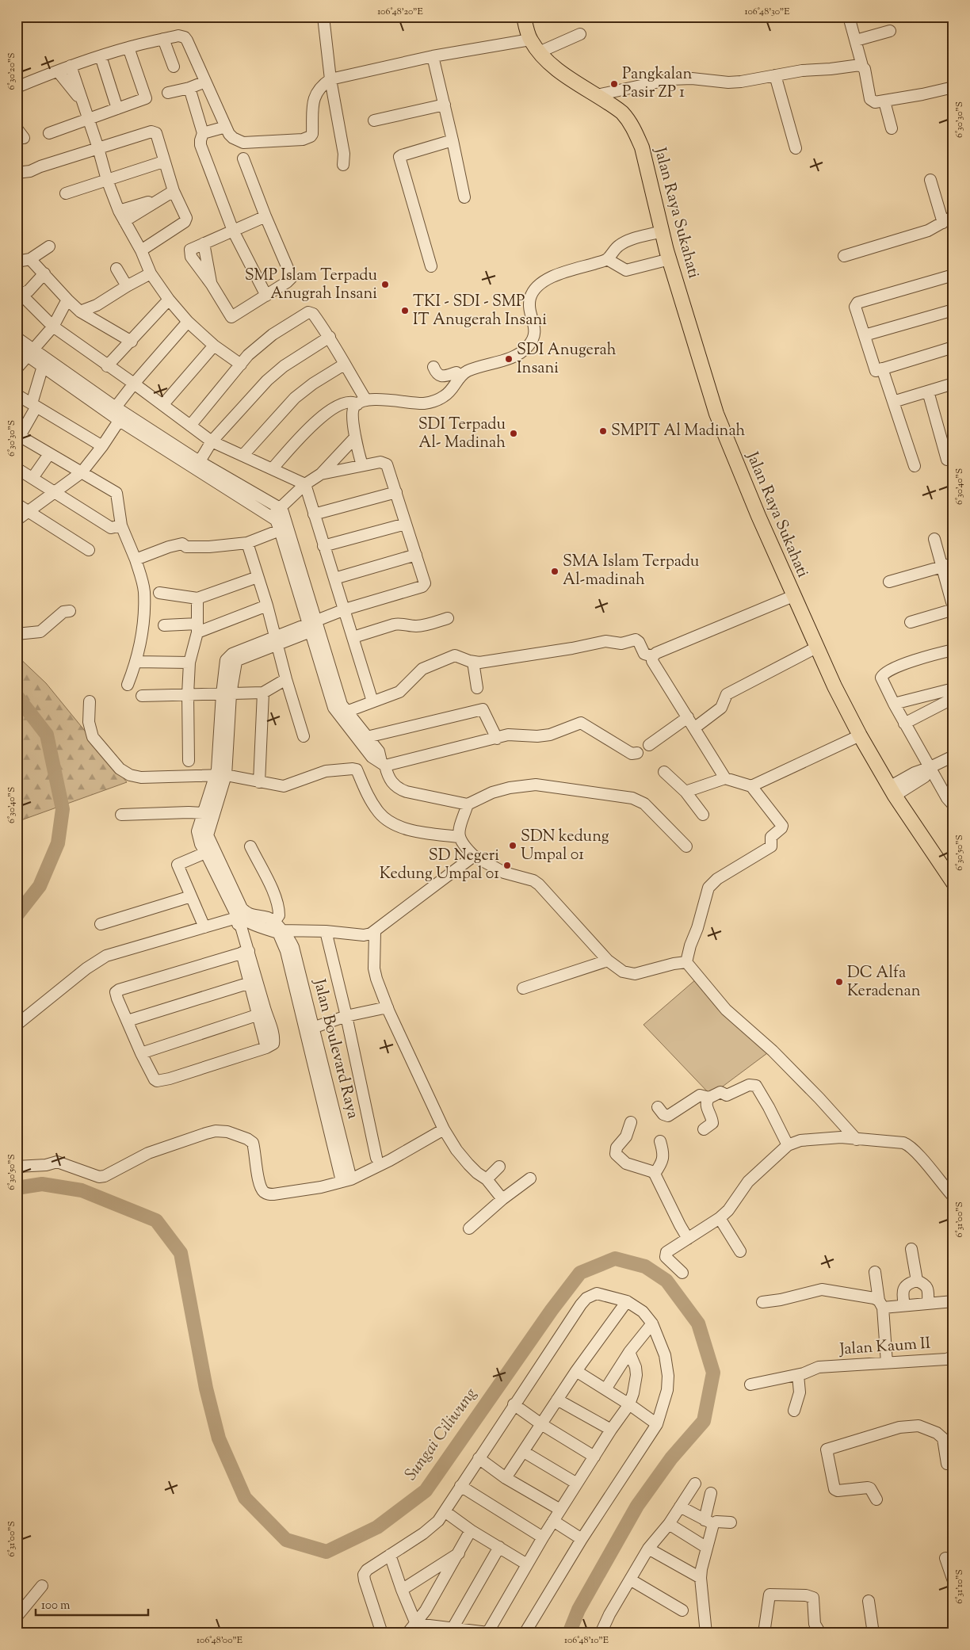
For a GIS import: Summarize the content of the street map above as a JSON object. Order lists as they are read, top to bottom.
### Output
{
  "streets": {
    "main road": ["Jalan Raya Sukahati"],
    "street": ["Jalan Boulevard Raya", "Jalan Kaum II"]
  },
  "water": ["Sungai Ciliwung"],
  "places": [
    "Pangkalan Pasir ZP 1",
    "SMP Islam Terpadu Anugrah Insani",
    "TKI - SDI - SMP IT Anugerah Insani",
    "SDI Anugerah Insani",
    "SMPIT Al Madinah",
    "SDI Terpadu Al- Madinah",
    "SMA Islam Terpadu Al-madinah",
    "SDN kedung Umpal 01",
    "SD Negeri Kedung Umpal 01",
    "DC Alfa Keradenan"
  ],
  "scale_bar": "100 m",
  "coordinates": [
    "106°48'20\"E",
    "106°48'30\"E",
    "6°30'20\"S",
    "6°30'30\"S",
    "6°30'40\"S",
    "6°30'50\"S",
    "6°31'00\"S",
    "6°31'10\"S",
    "106°48'00\"E",
    "106°48'10\"E"
  ]
}
